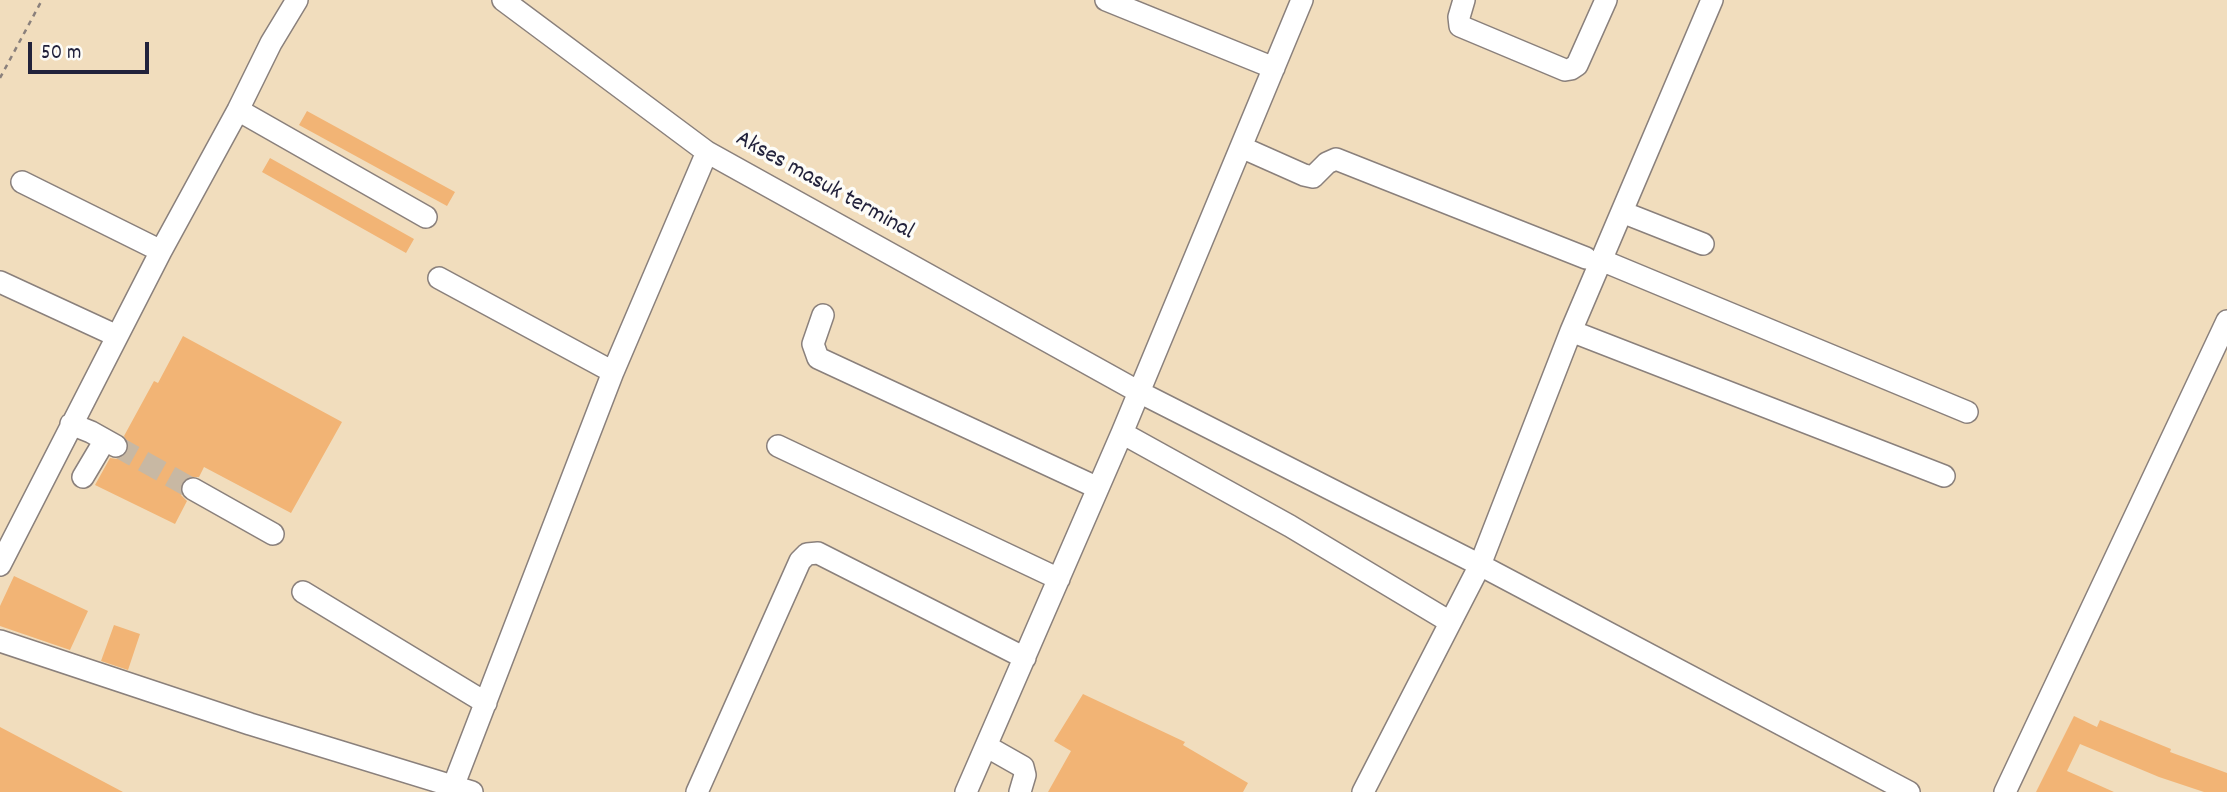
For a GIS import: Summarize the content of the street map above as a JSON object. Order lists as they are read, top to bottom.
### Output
{
  "streets": {
    "street": ["Akses masuk terminal"]
  },
  "scale_bar": "50 m"
}
